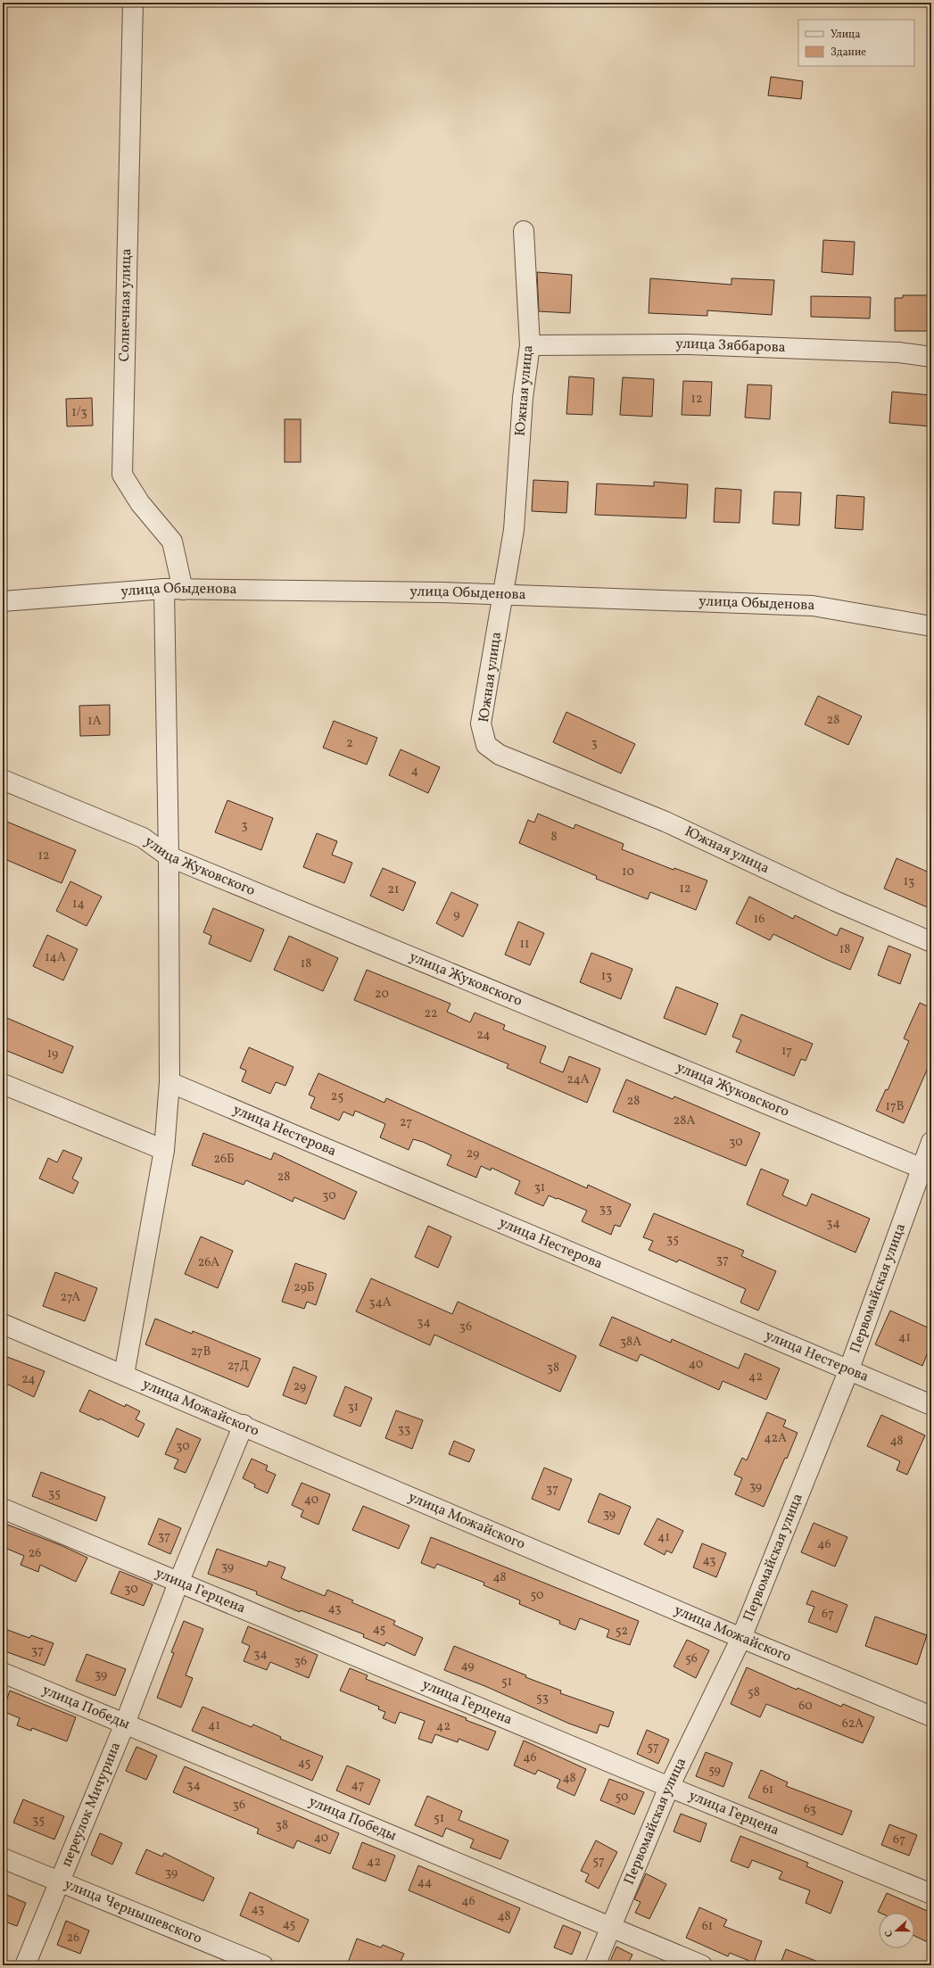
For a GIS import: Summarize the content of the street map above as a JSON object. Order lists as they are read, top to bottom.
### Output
{
  "streets": {
    "street": [
      "Солнечная улица",
      "улица Зяббарова",
      "Южная улица",
      "улица Обыденова",
      "улица Жуковского",
      "улица Нестерова",
      "Первомайская улица",
      "улица Можайского",
      "улица Герцена",
      "улица Победы",
      "переулок Мичурина",
      "улица Чернышевского"
    ]
  },
  "crossings": [
    ["Солнечная улица", "улица Обыденова"],
    ["улица Зяббарова", "Южная улица"],
    ["Южная улица", "улица Обыденова"],
    ["улица Жуковского", "Первомайская улица"],
    ["улица Нестерова", "Первомайская улица"],
    ["Первомайская улица", "улица Можайского"],
    ["Первомайская улица", "улица Герцена"],
    ["Первомайская улица", "улица Победы"],
    ["улица Можайского", "переулок Мичурина"],
    ["улица Герцена", "переулок Мичурина"],
    ["улица Победы", "переулок Мичурина"],
    ["переулок Мичурина", "улица Чернышевского"]
  ],
  "house_numbers": [
    "12",
    "1/3",
    "28",
    "1А",
    "2",
    "3",
    "4",
    "3",
    "8",
    "12",
    "10",
    "13",
    "12",
    "21",
    "14",
    "9",
    "16",
    "11",
    "18",
    "14А",
    "18",
    "13",
    "20",
    "22",
    "24",
    "17",
    "19",
    "24А",
    "25",
    "28",
    "17В",
    "28А",
    "27",
    "30",
    "29",
    "26Б",
    "28",
    "31",
    "30",
    "33",
    "34",
    "35",
    "37",
    "26А",
    "29Б",
    "27А",
    "34А",
    "34",
    "36",
    "41",
    "38А",
    "27В",
    "40",
    "27Д",
    "38",
    "42",
    "24",
    "29",
    "31",
    "33",
    "42А",
    "48",
    "30",
    "39",
    "37",
    "35",
    "40",
    "39",
    "37",
    "41",
    "46",
    "26",
    "43",
    "39",
    "48",
    "30",
    "50",
    "43",
    "67",
    "45",
    "52",
    "37",
    "34",
    "56",
    "36",
    "49",
    "39",
    "51",
    "58",
    "53",
    "60",
    "62А",
    "41",
    "42",
    "57",
    "46",
    "45",
    "59",
    "48",
    "34",
    "47",
    "61",
    "50",
    "36",
    "63",
    "51",
    "35",
    "38",
    "40",
    "67",
    "57",
    "42",
    "39",
    "44",
    "46",
    "43",
    "48",
    "45",
    "61",
    "26"
  ],
  "legend": ["Улица", "Здание"],
  "north": "left"
}
